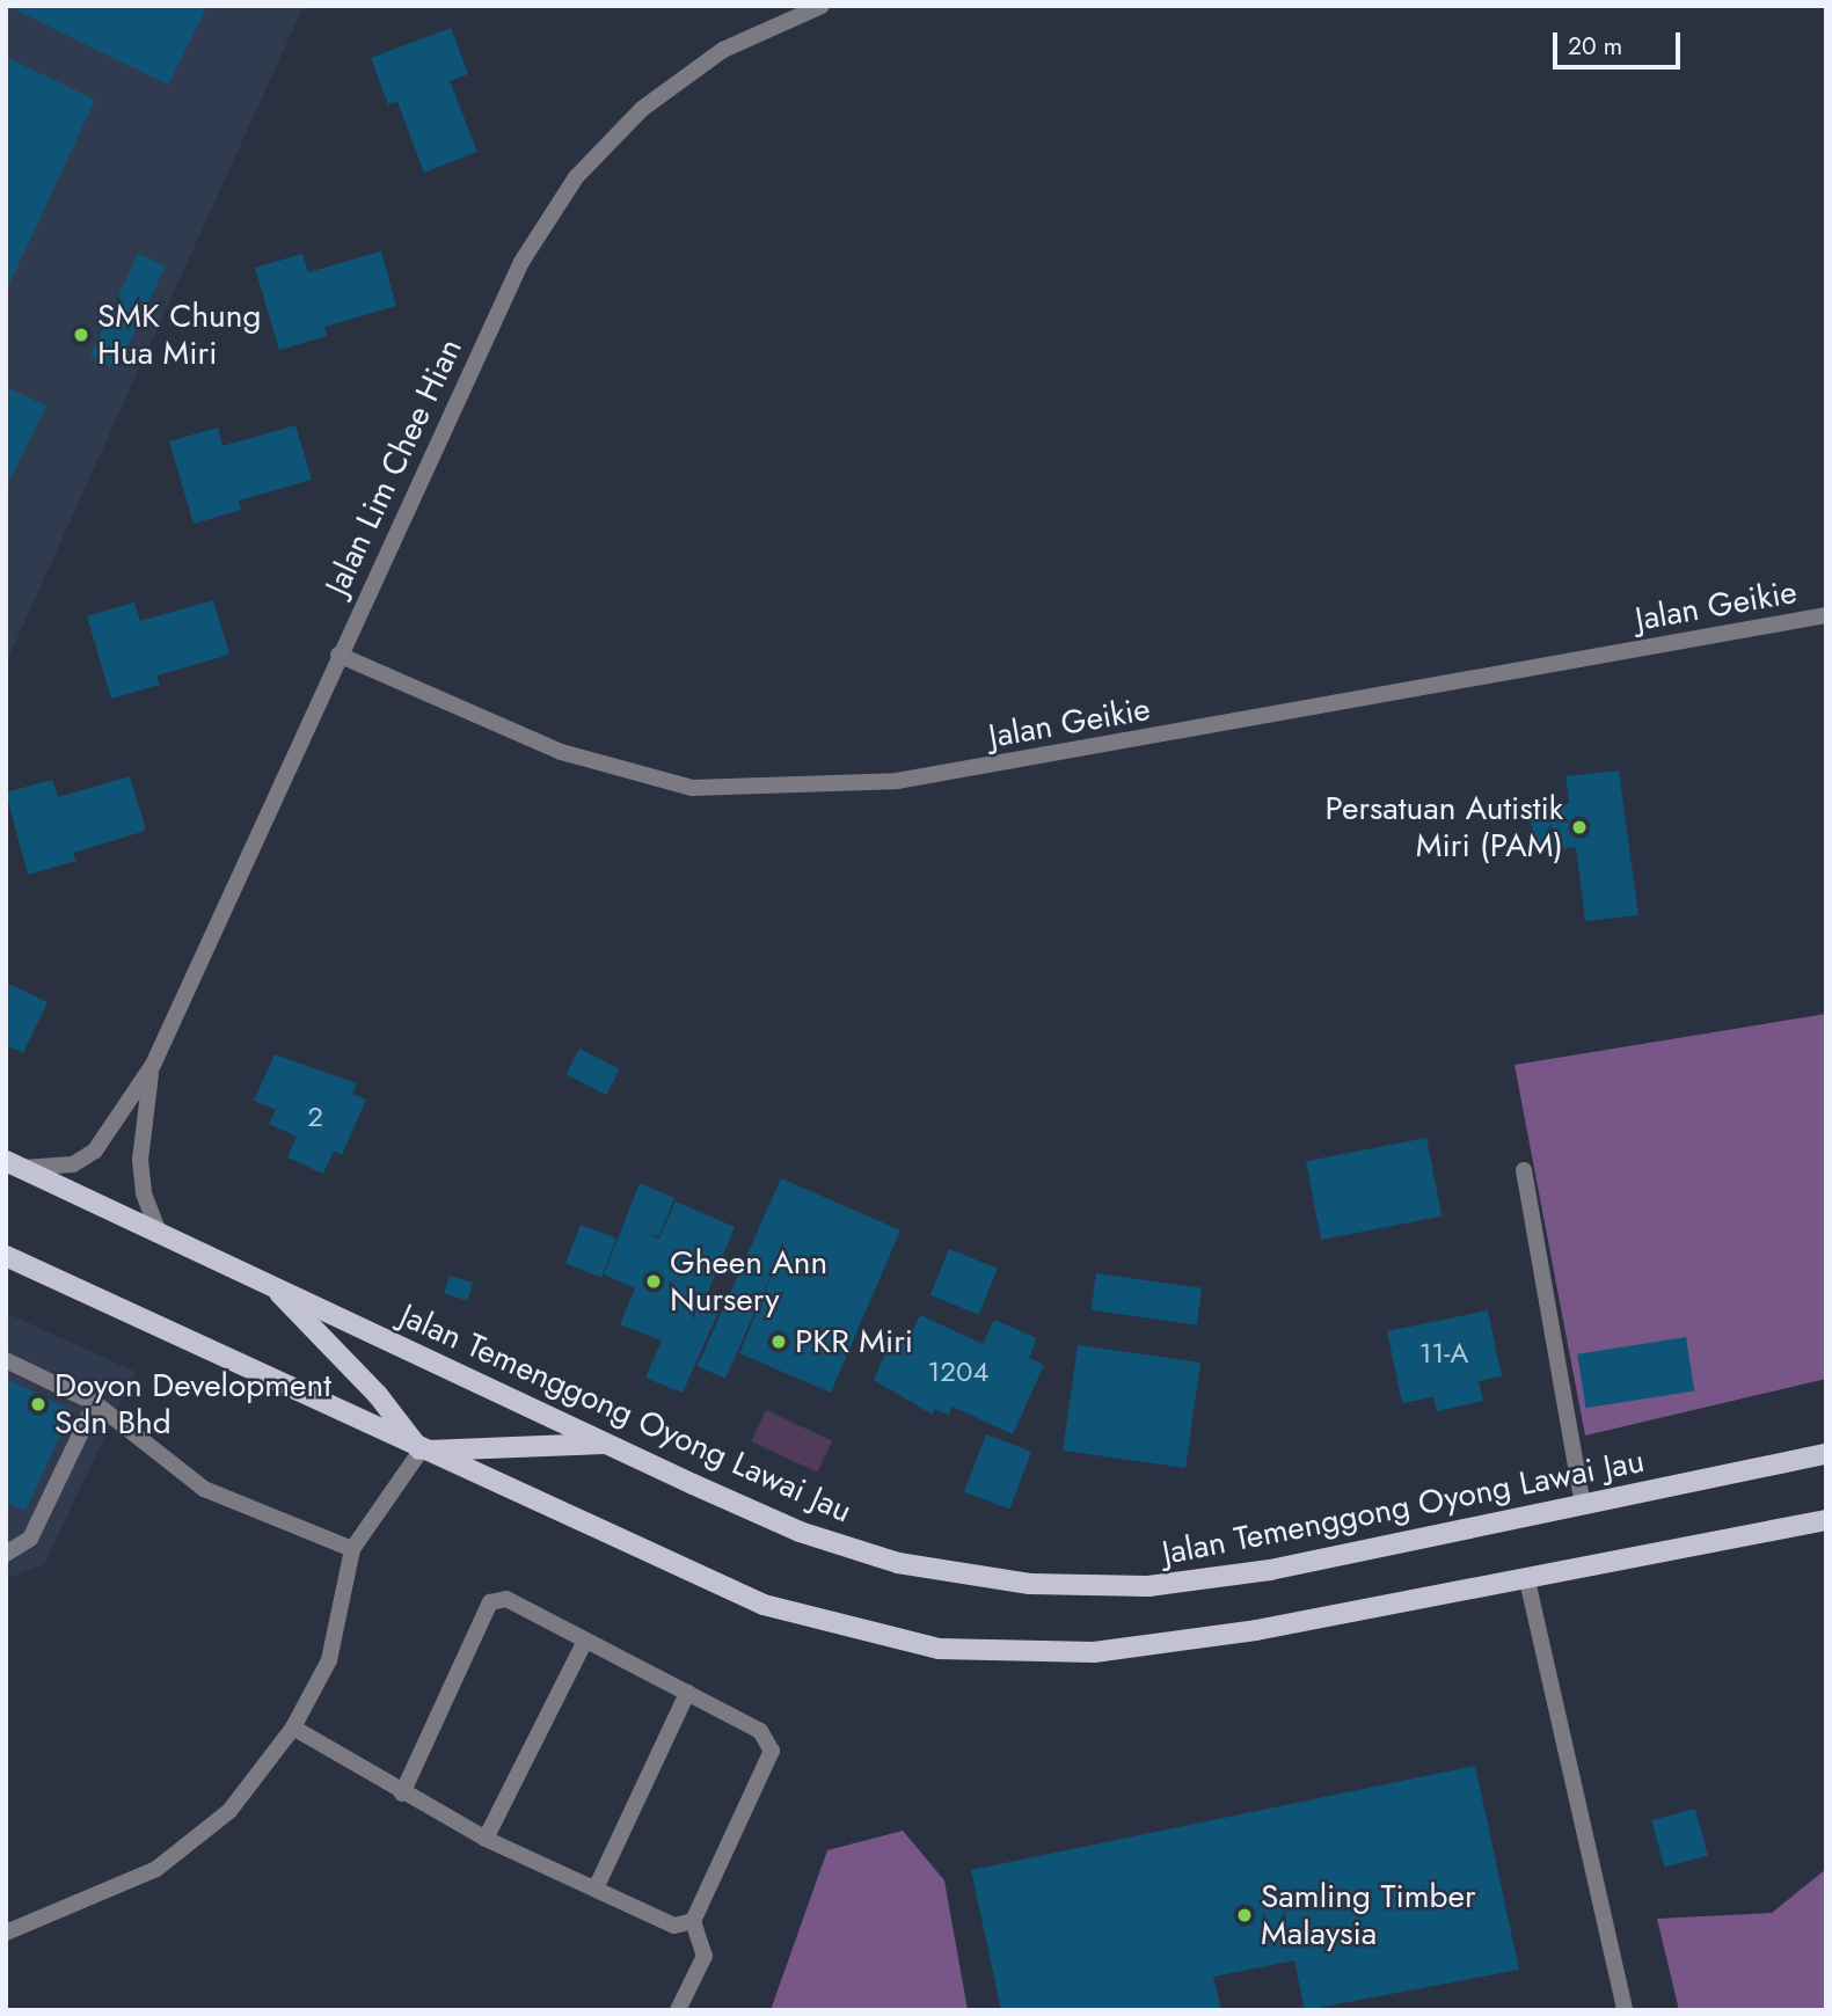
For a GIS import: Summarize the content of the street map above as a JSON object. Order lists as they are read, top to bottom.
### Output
{
  "streets": {
    "main road": ["Jalan Temenggong Oyong Lawai Jau"],
    "street": ["Jalan Lim Chee Hian", "Jalan Geikie"]
  },
  "crossings": [
    ["Jalan Lim Chee Hian", "Jalan Geikie"],
    ["Jalan Lim Chee Hian", "Jalan Temenggong Oyong Lawai Jau"]
  ],
  "places": [
    "SMK Chung Hua Miri",
    "Persatuan Autistik Miri (PAM)",
    "Gheen Ann Nursery",
    "PKR Miri",
    "Doyon Development Sdn Bhd",
    "Samling Timber Malaysia"
  ],
  "house_numbers": ["2", "11-A", "1204"],
  "scale_bar": "20 m"
}
